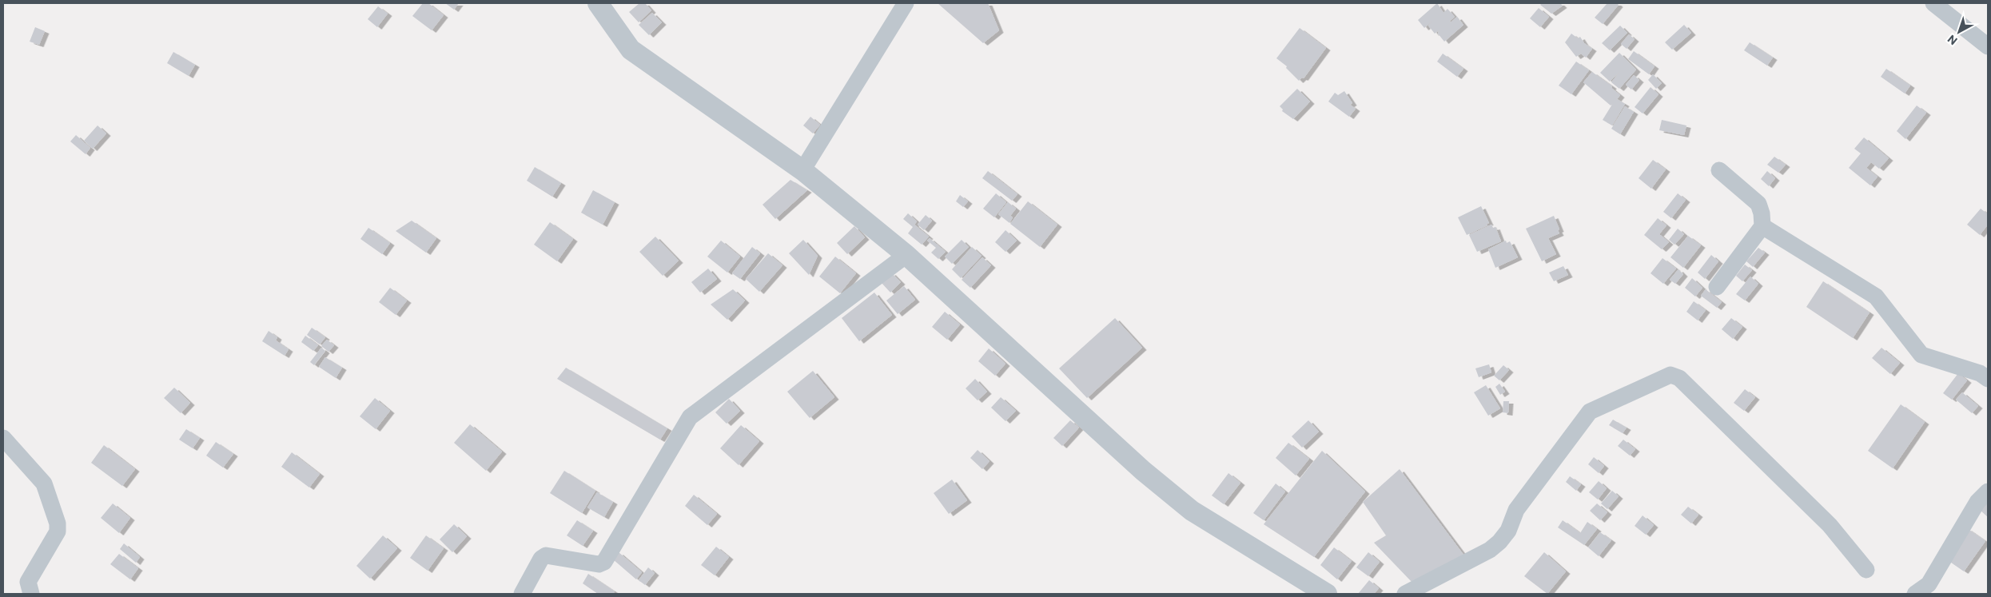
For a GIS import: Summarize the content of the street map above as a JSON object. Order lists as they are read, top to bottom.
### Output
{
  "north": "bottom left"
}
